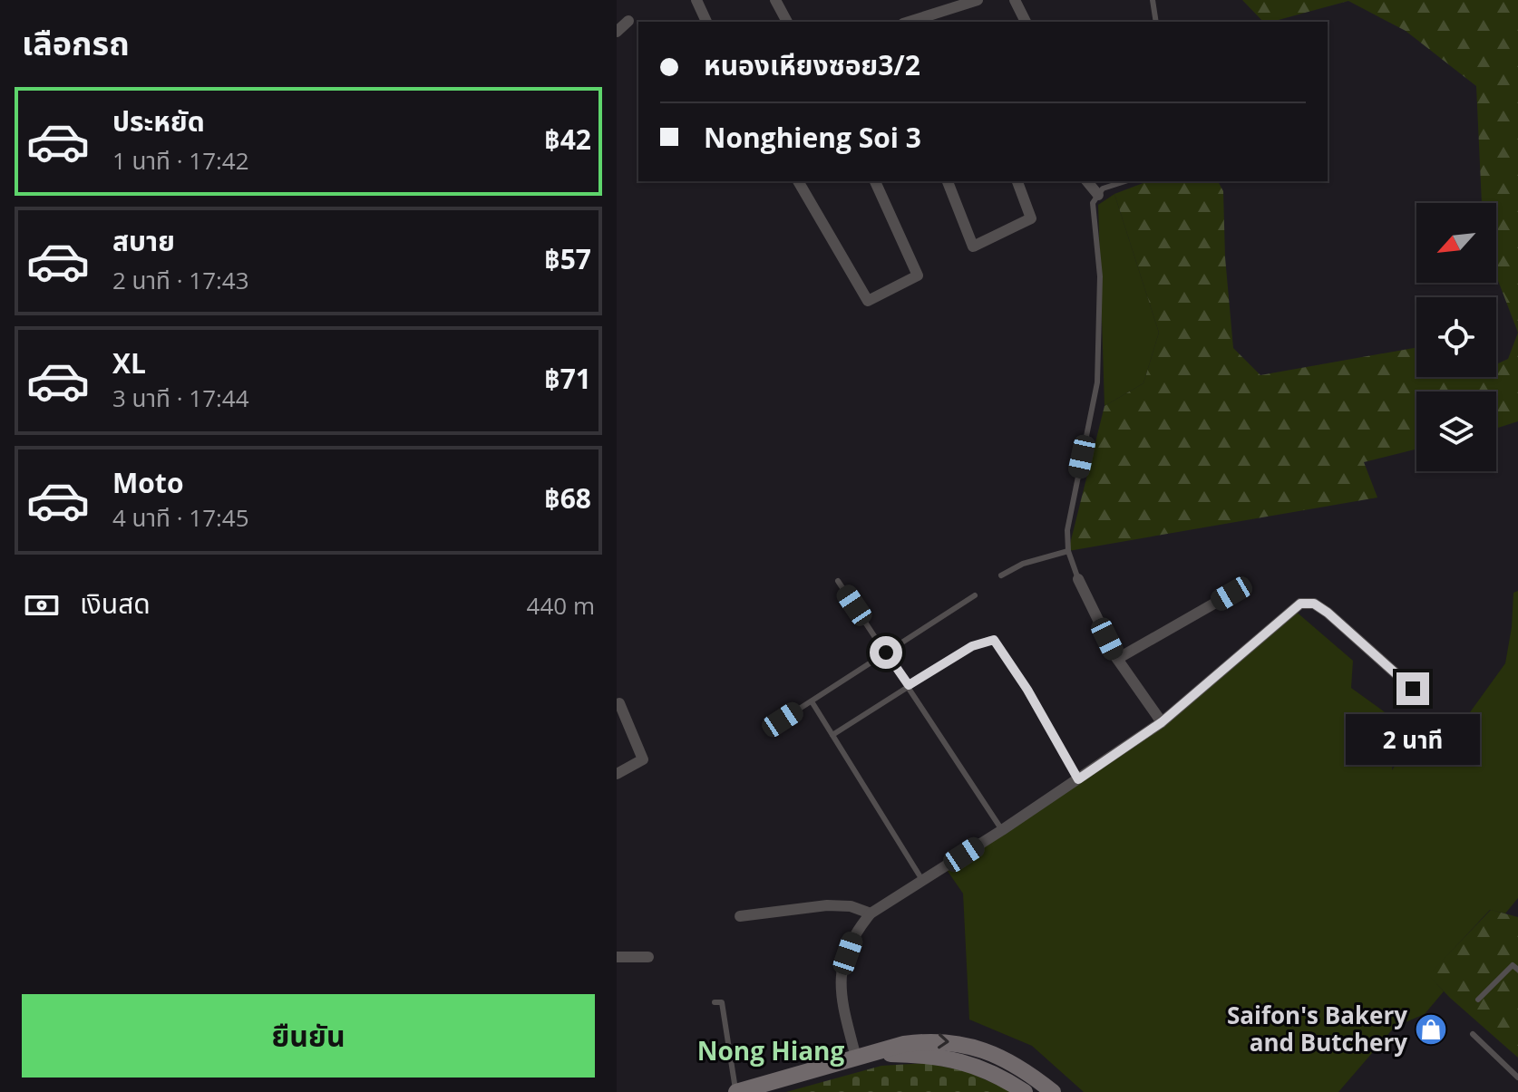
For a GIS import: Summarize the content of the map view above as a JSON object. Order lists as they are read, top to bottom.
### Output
{
  "districts": ["Nong Hiang"],
  "places": {
    "shop": ["Saifon's Bakery and Butchery"]
  },
  "north": "bottom left",
  "page": {
    "heading": "เลือกรถ",
    "banner": ["หนองเหียงซอย3/2", "Nonghieng Soi 3"],
    "list": [
      {
        "name": "ประหยัด",
        "note": "1 นาที · 17:42",
        "value": "฿42"
      },
      {
        "name": "สบาย",
        "note": "2 นาที · 17:43",
        "value": "฿57"
      },
      {
        "name": "XL",
        "note": "3 นาที · 17:44",
        "value": "฿71"
      },
      {
        "name": "Moto",
        "note": "4 นาที · 17:45",
        "value": "฿68"
      }
    ],
    "pay": ["เงินสด", "440 m"],
    "bubble": "2 นาที",
    "buttons": "ยืนยัน"
  }
}
